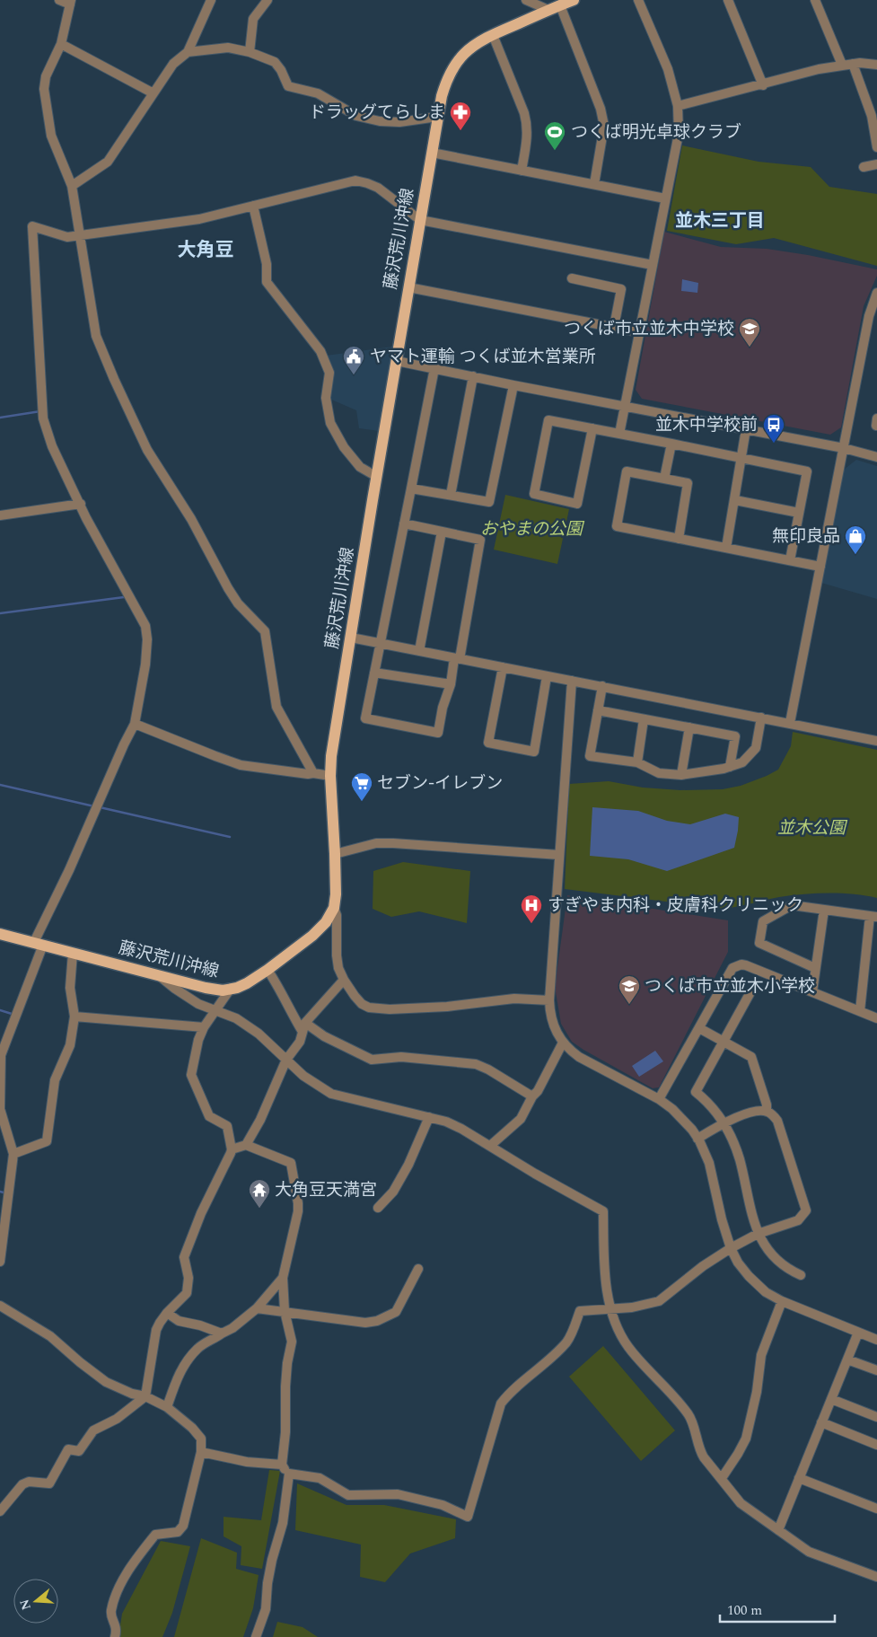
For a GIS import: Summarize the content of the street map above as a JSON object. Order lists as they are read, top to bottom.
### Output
{
  "streets": {
    "main road": ["藤沢荒川沖線"]
  },
  "districts": ["並木三丁目", "大角豆"],
  "parks": ["おやまの公園", "並木公園"],
  "places": {
    "pharmacy": ["ドラッグてらしま"],
    "sports": ["つくば明光卓球クラブ"],
    "school or university": ["つくば市立並木中学校", "つくば市立並木小学校"],
    "public building": ["ヤマト運輸 つくば並木営業所"],
    "bus stop": ["並木中学校前"],
    "shop": ["無印良品"],
    "supermarket": ["セブン-イレブン"],
    "hospital": ["すぎやま内科・皮膚科クリニック"],
    "temple": ["大角豆天満宮"]
  },
  "scale_bar": "100 m",
  "north": "left"
}
